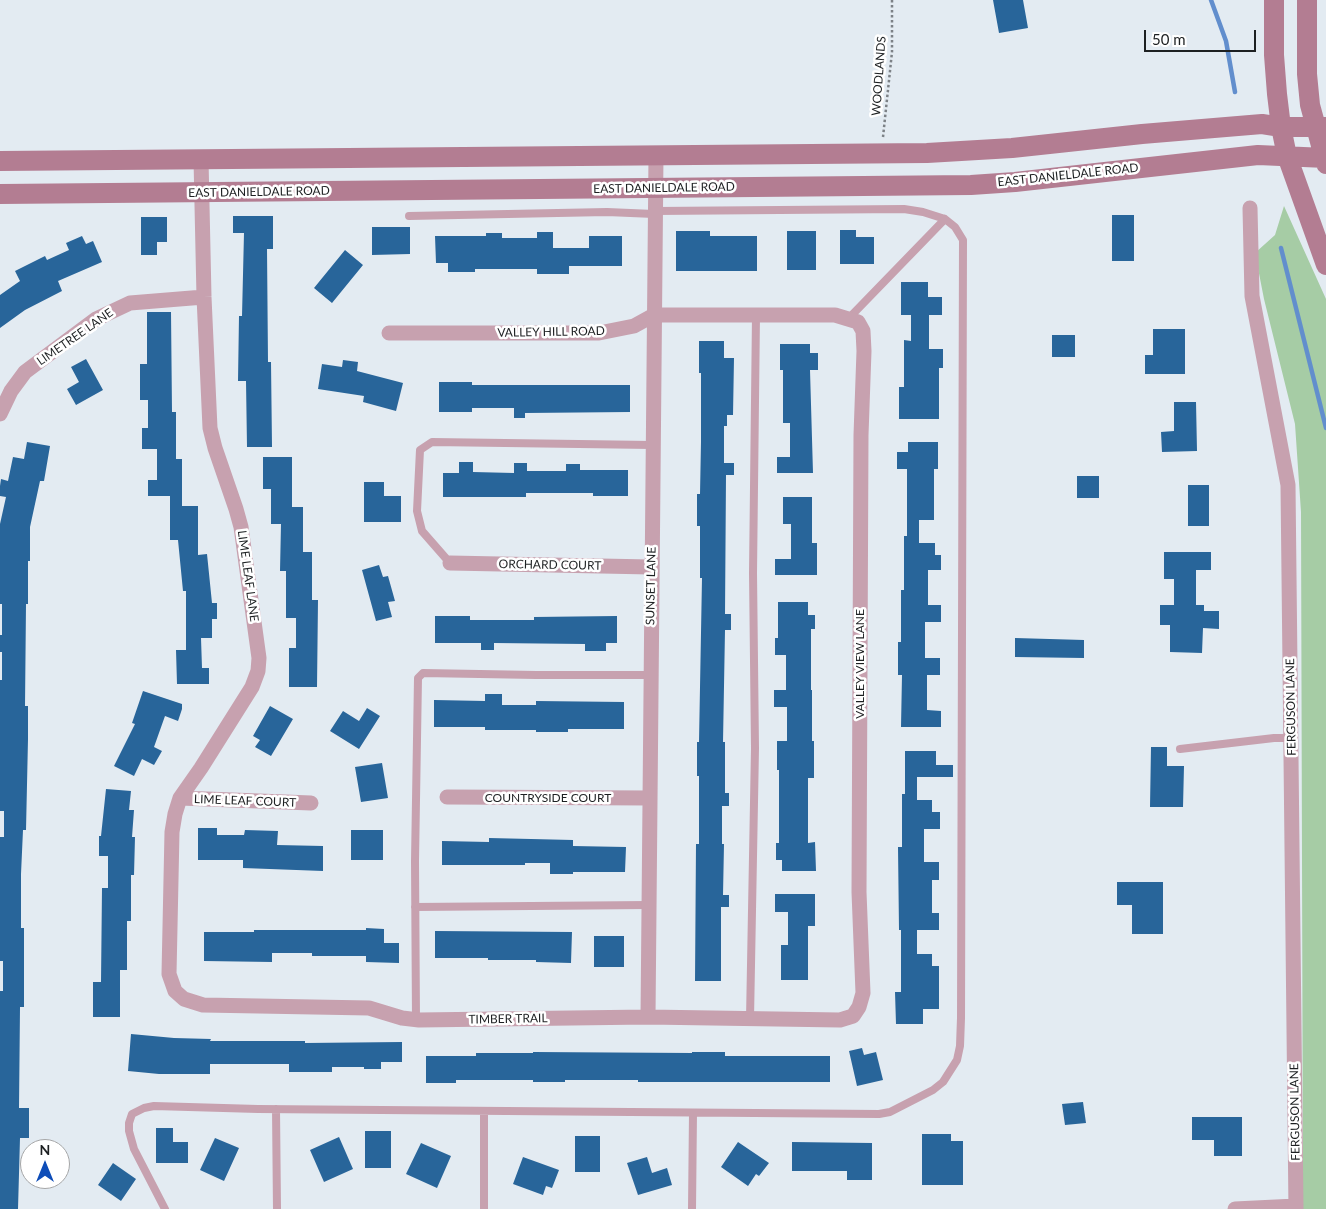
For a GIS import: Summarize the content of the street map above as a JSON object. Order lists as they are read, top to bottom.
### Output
{
  "streets": {
    "main road": ["EAST DANIELDALE ROAD"],
    "street": [
      "VALLEY HILL ROAD",
      "LIMETREE LANE",
      "ORCHARD COURT",
      "LIME LEAF LANE",
      "SUNSET LANE",
      "VALLEY VIEW LANE",
      "FERGUSON LANE",
      "COUNTRYSIDE COURT",
      "LIME LEAF COURT",
      "TIMBER TRAIL"
    ],
    "path": ["WOODLANDS"]
  },
  "crossings": [
    ["EAST DANIELDALE ROAD", "LIME LEAF LANE"],
    ["EAST DANIELDALE ROAD", "SUNSET LANE"],
    ["VALLEY HILL ROAD", "SUNSET LANE"],
    ["VALLEY HILL ROAD", "VALLEY VIEW LANE"],
    ["LIMETREE LANE", "LIME LEAF LANE"],
    ["ORCHARD COURT", "SUNSET LANE"],
    ["LIME LEAF LANE", "LIME LEAF COURT"],
    ["LIME LEAF LANE", "TIMBER TRAIL"],
    ["SUNSET LANE", "COUNTRYSIDE COURT"],
    ["SUNSET LANE", "TIMBER TRAIL"],
    ["VALLEY VIEW LANE", "TIMBER TRAIL"]
  ],
  "scale_bar": "50 m",
  "north": "top"
}
